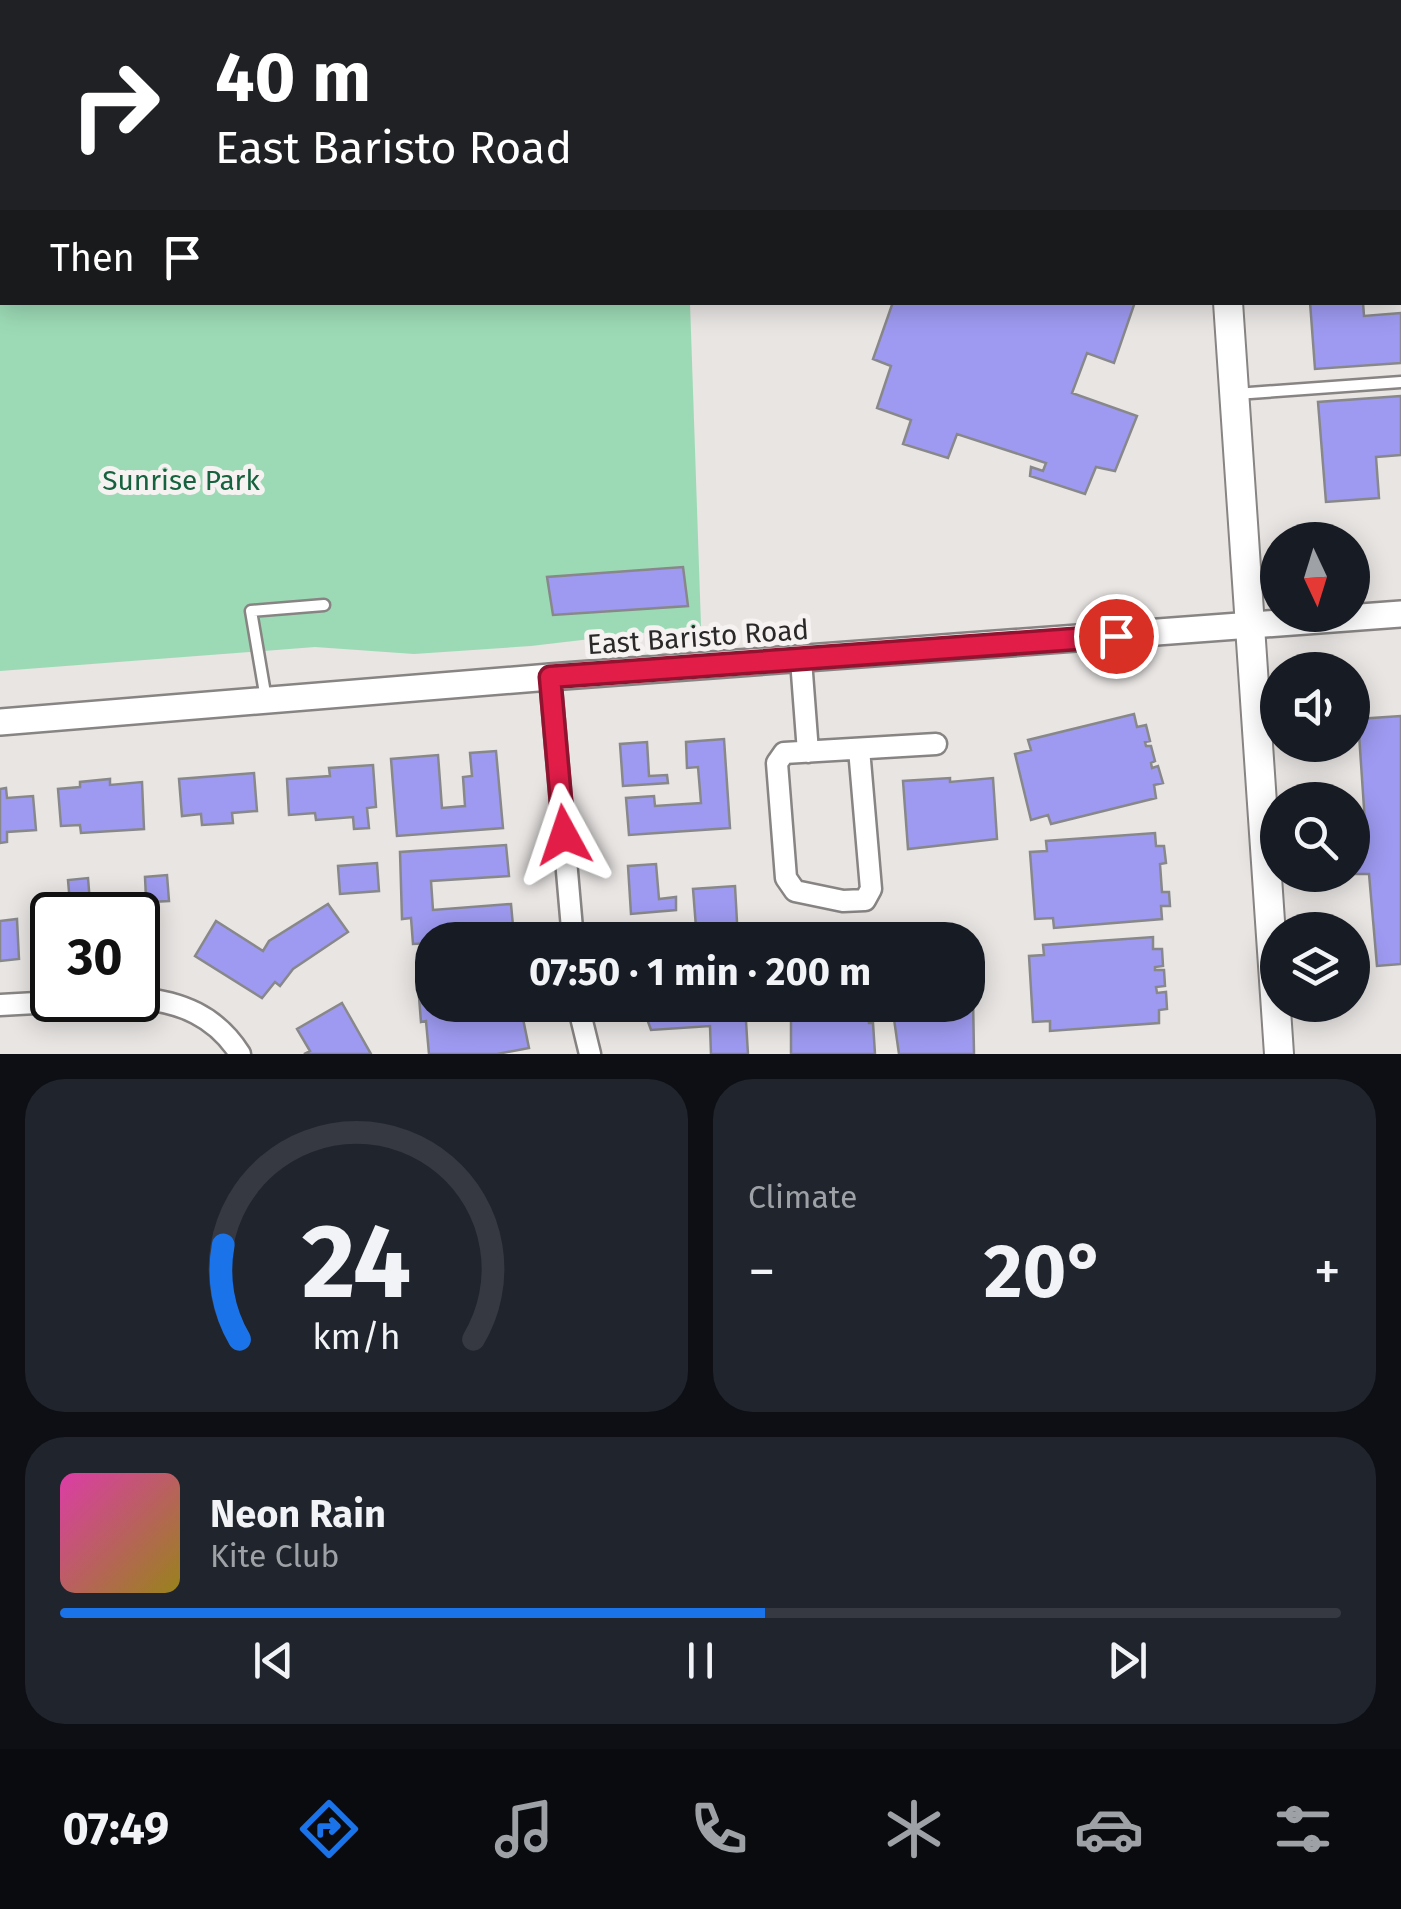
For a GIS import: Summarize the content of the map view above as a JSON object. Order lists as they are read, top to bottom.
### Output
{
  "streets": {
    "street": ["East Baristo Road"]
  },
  "parks": ["Sunrise Park"],
  "north": "bottom",
  "page": {
    "turn": ["40 m", "East Baristo Road"],
    "then": "Then",
    "limit": "30",
    "trip": "07:50 · 1 min · 200 m",
    "tile": "Climate",
    "heat": ["−", "20°", "+"],
    "song": ["Neon Rain", "Kite Club"],
    "tabs": "07:49",
    "gauge": ["24", "km/h"]
  }
}
